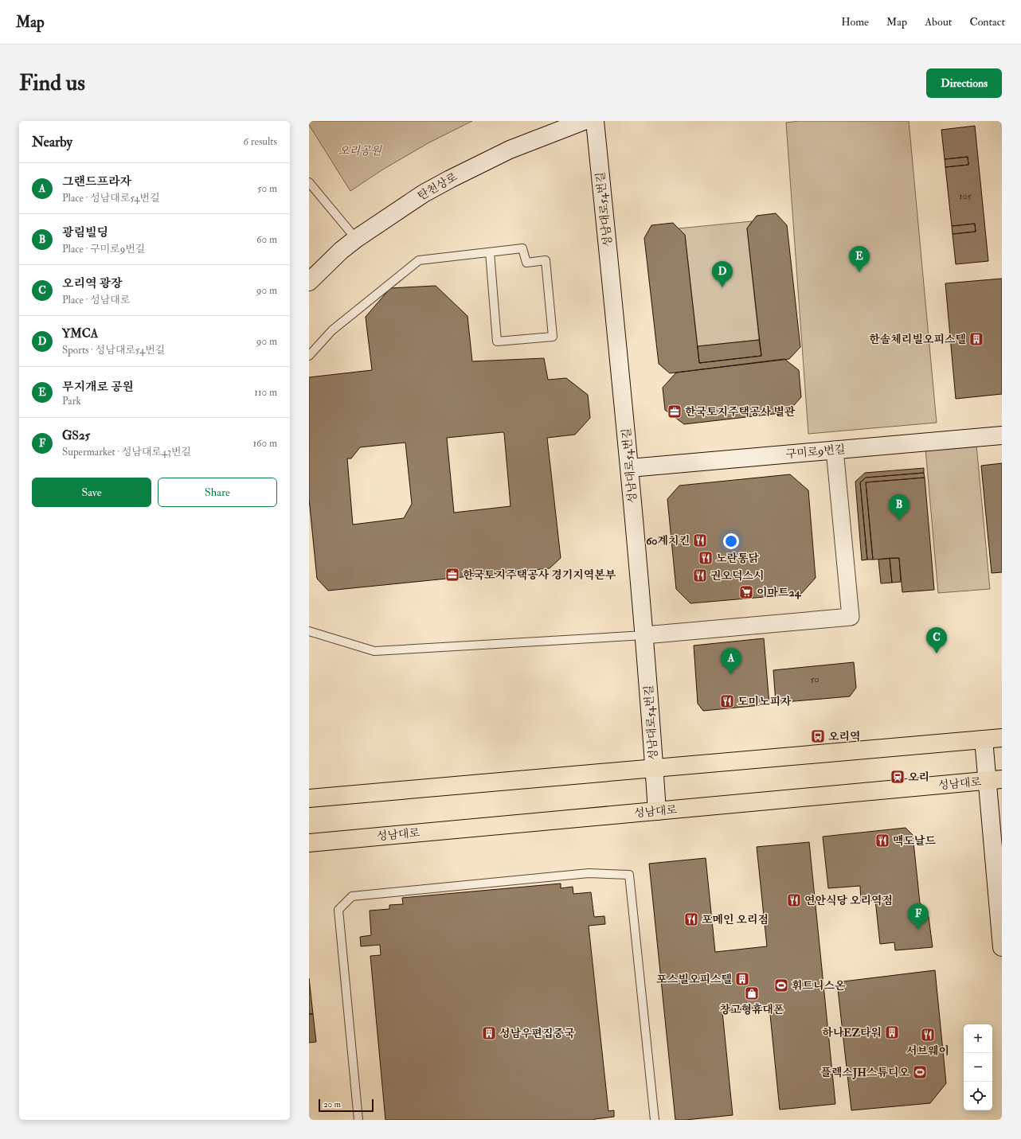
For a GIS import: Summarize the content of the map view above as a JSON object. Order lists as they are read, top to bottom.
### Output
{
  "streets": {
    "main road": ["성남대로"],
    "street": ["탄천상로", "성남대로54번길", "구미로9번길"]
  },
  "crossings": [
    ["성남대로54번길", "구미로9번길"],
    ["성남대로54번길", "성남대로"]
  ],
  "parks": ["오리공원"],
  "places": {
    "building": [
      "한솔체리빌오피스텔",
      "포스빌오피스텔",
      "하나EZ타워",
      "성남우편집중국"
    ],
    "office": ["한국토지주택공사 별관", "한국토지주택공사 경기지역본부"],
    "restaurant": [
      "60계치킨",
      "노란통닭",
      "권오덕스시",
      "도미노피자",
      "맥도날드",
      "연안식당 오리역점",
      "포메인 오리점",
      "서브웨이"
    ],
    "supermarket": ["이마트24"],
    "bus stop": ["오리역"],
    "station": ["오리"],
    "sports": ["휘트니스온", "플렉스JH스튜디오"],
    "shop": ["창고형휴대폰"]
  },
  "house_numbers": ["105", "50"],
  "scale_bar": "20 m",
  "page": {
    "header": "Map",
    "nav": [
      "Home",
      "Map",
      "About",
      "Contact"
    ],
    "buttons": [
      "Directions",
      ["Save", "Share"]
    ],
    "title": "Find us",
    "heading": ["Nearby", "6 results"],
    "list": [
      {
        "mark": "A",
        "name": "그랜드프라자",
        "note": "Place · 성남대로54번길",
        "value": "50 m"
      },
      {
        "mark": "B",
        "name": "광림빌딩",
        "note": "Place · 구미로9번길",
        "value": "60 m"
      },
      {
        "mark": "C",
        "name": "오리역 광장",
        "note": "Place · 성남대로",
        "value": "90 m"
      },
      {
        "mark": "D",
        "name": "YMCA",
        "note": "Sports · 성남대로54번길",
        "value": "90 m"
      },
      {
        "mark": "E",
        "name": "무지개로 공원",
        "note": "Park",
        "value": "110 m"
      },
      {
        "mark": "F",
        "name": "GS25",
        "note": "Supermarket · 성남대로43번길",
        "value": "160 m"
      }
    ],
    "pins": [
      "E",
      "D",
      "B",
      "C",
      "A",
      "F"
    ],
    "map_buttons": ["+", "−"],
    "scale": "20 m"
  }
}
